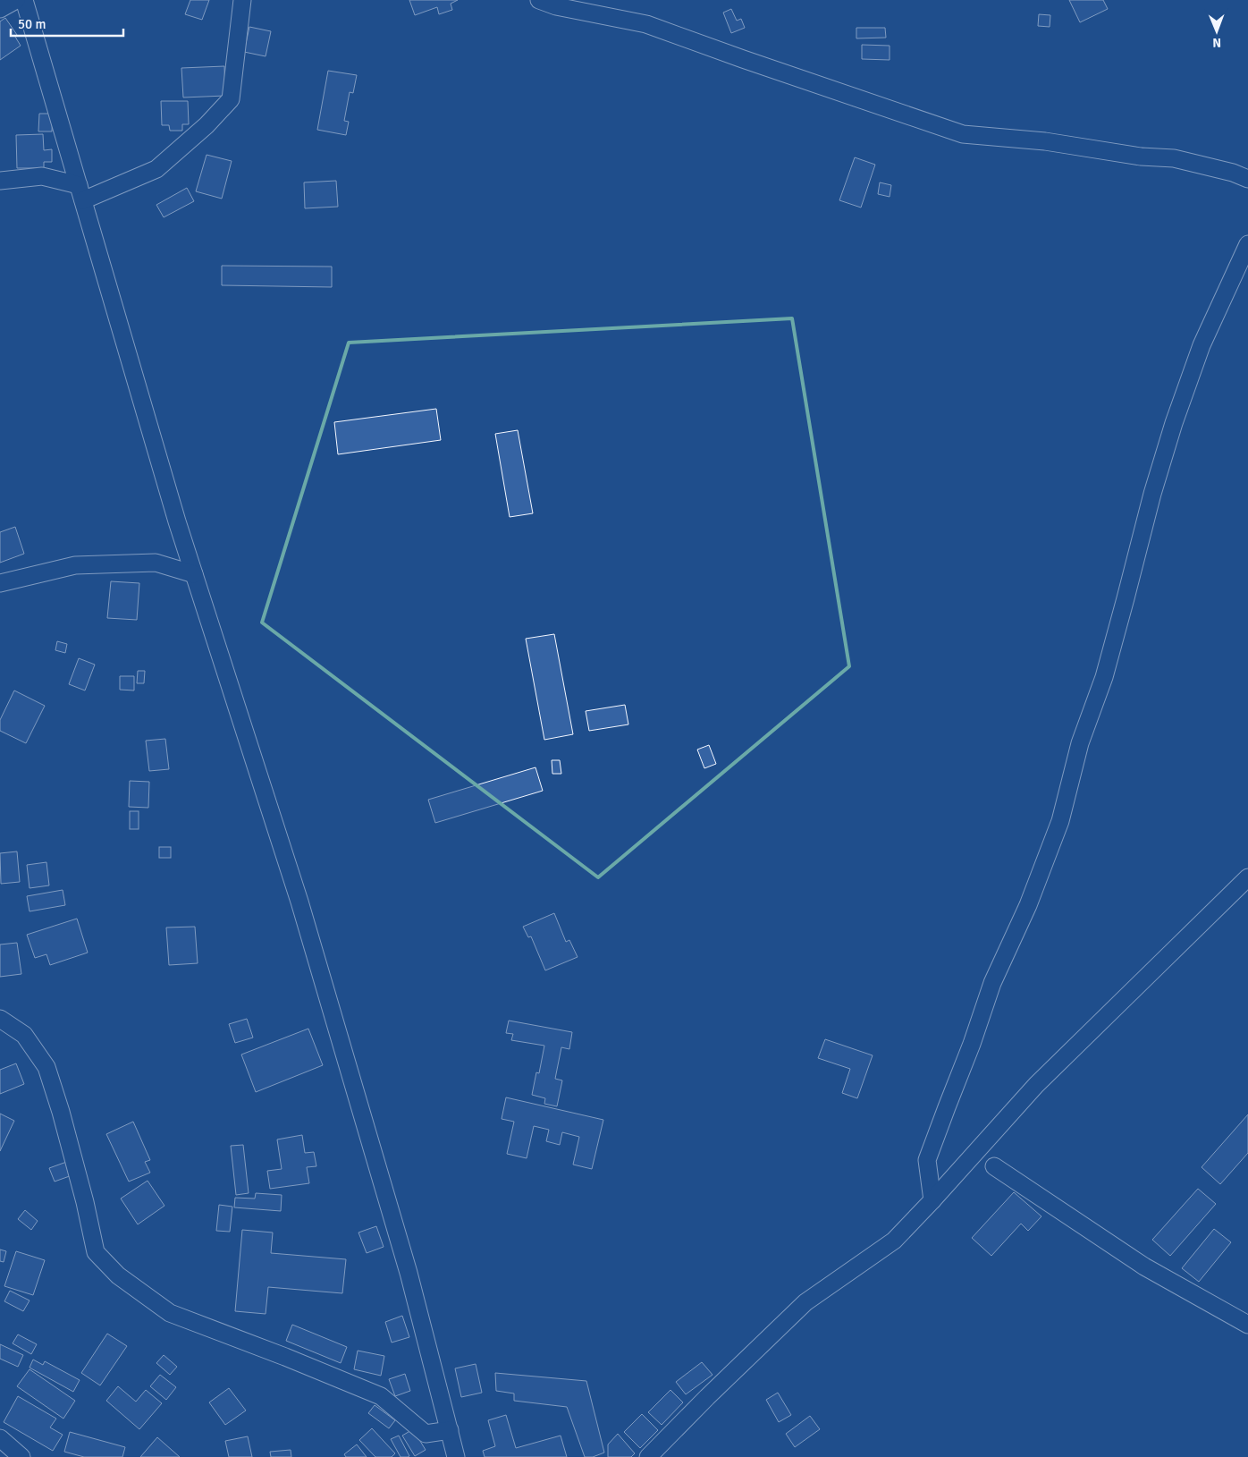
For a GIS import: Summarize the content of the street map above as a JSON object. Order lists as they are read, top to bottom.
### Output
{
  "scale_bar": "50 m",
  "north": "bottom"
}
